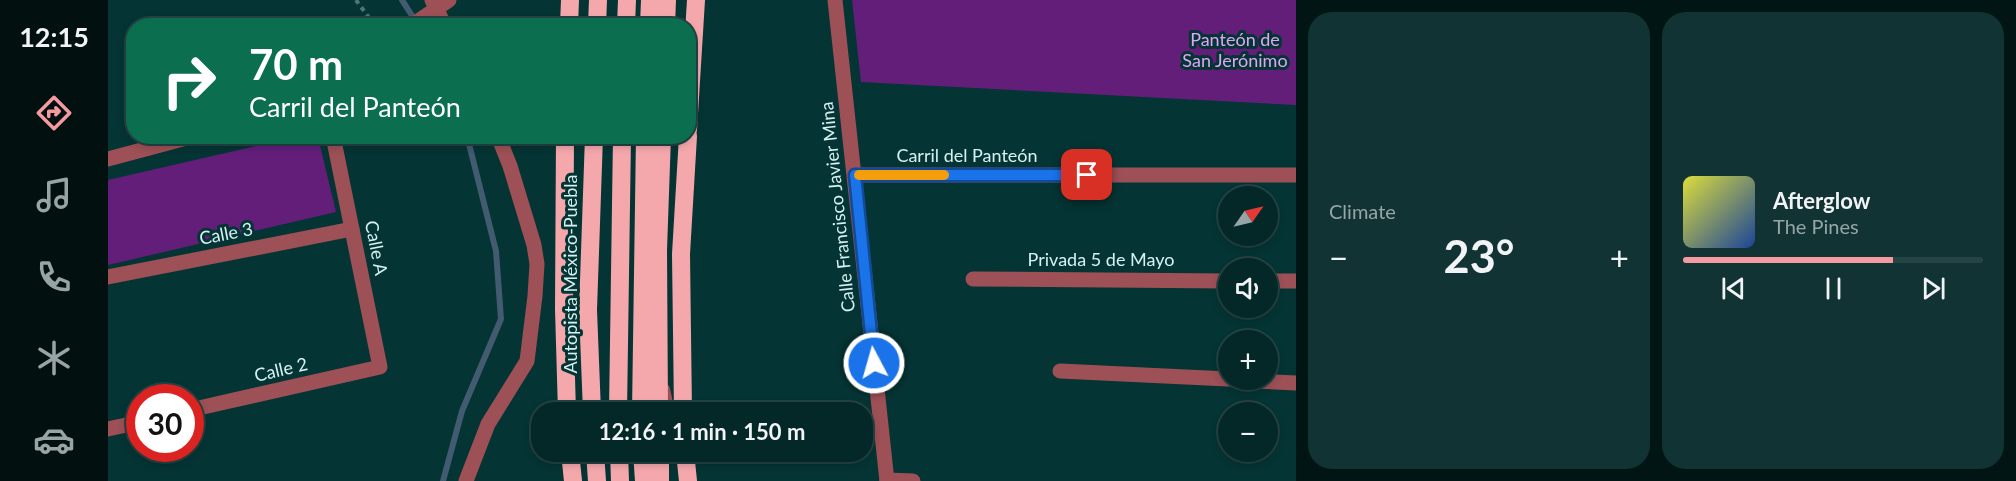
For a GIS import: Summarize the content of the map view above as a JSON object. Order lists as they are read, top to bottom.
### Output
{
  "streets": {
    "highway": ["Autopista México-Puebla"],
    "street": [
      "Carril del Panteón",
      "Calle Francisco Javier Mina",
      "Calle 3",
      "Calle A",
      "Privada 5 de Mayo",
      "Calle 2"
    ]
  },
  "crossings": [
    ["Carril del Panteón", "Calle Francisco Javier Mina"],
    ["Calle 3", "Calle A"],
    ["Calle A", "Calle 2"]
  ],
  "parks": ["Panteón de San Jerónimo"],
  "north": "top right",
  "page": {
    "tabs": "12:15",
    "tile": "Climate",
    "turn": ["70 m", "Carril del Panteón"],
    "song": ["Afterglow", "The Pines"],
    "map_buttons": ["+", "−"],
    "heat": ["−", "23°", "+"],
    "limit": "30",
    "trip": "12:16 · 1 min · 150 m"
  }
}
